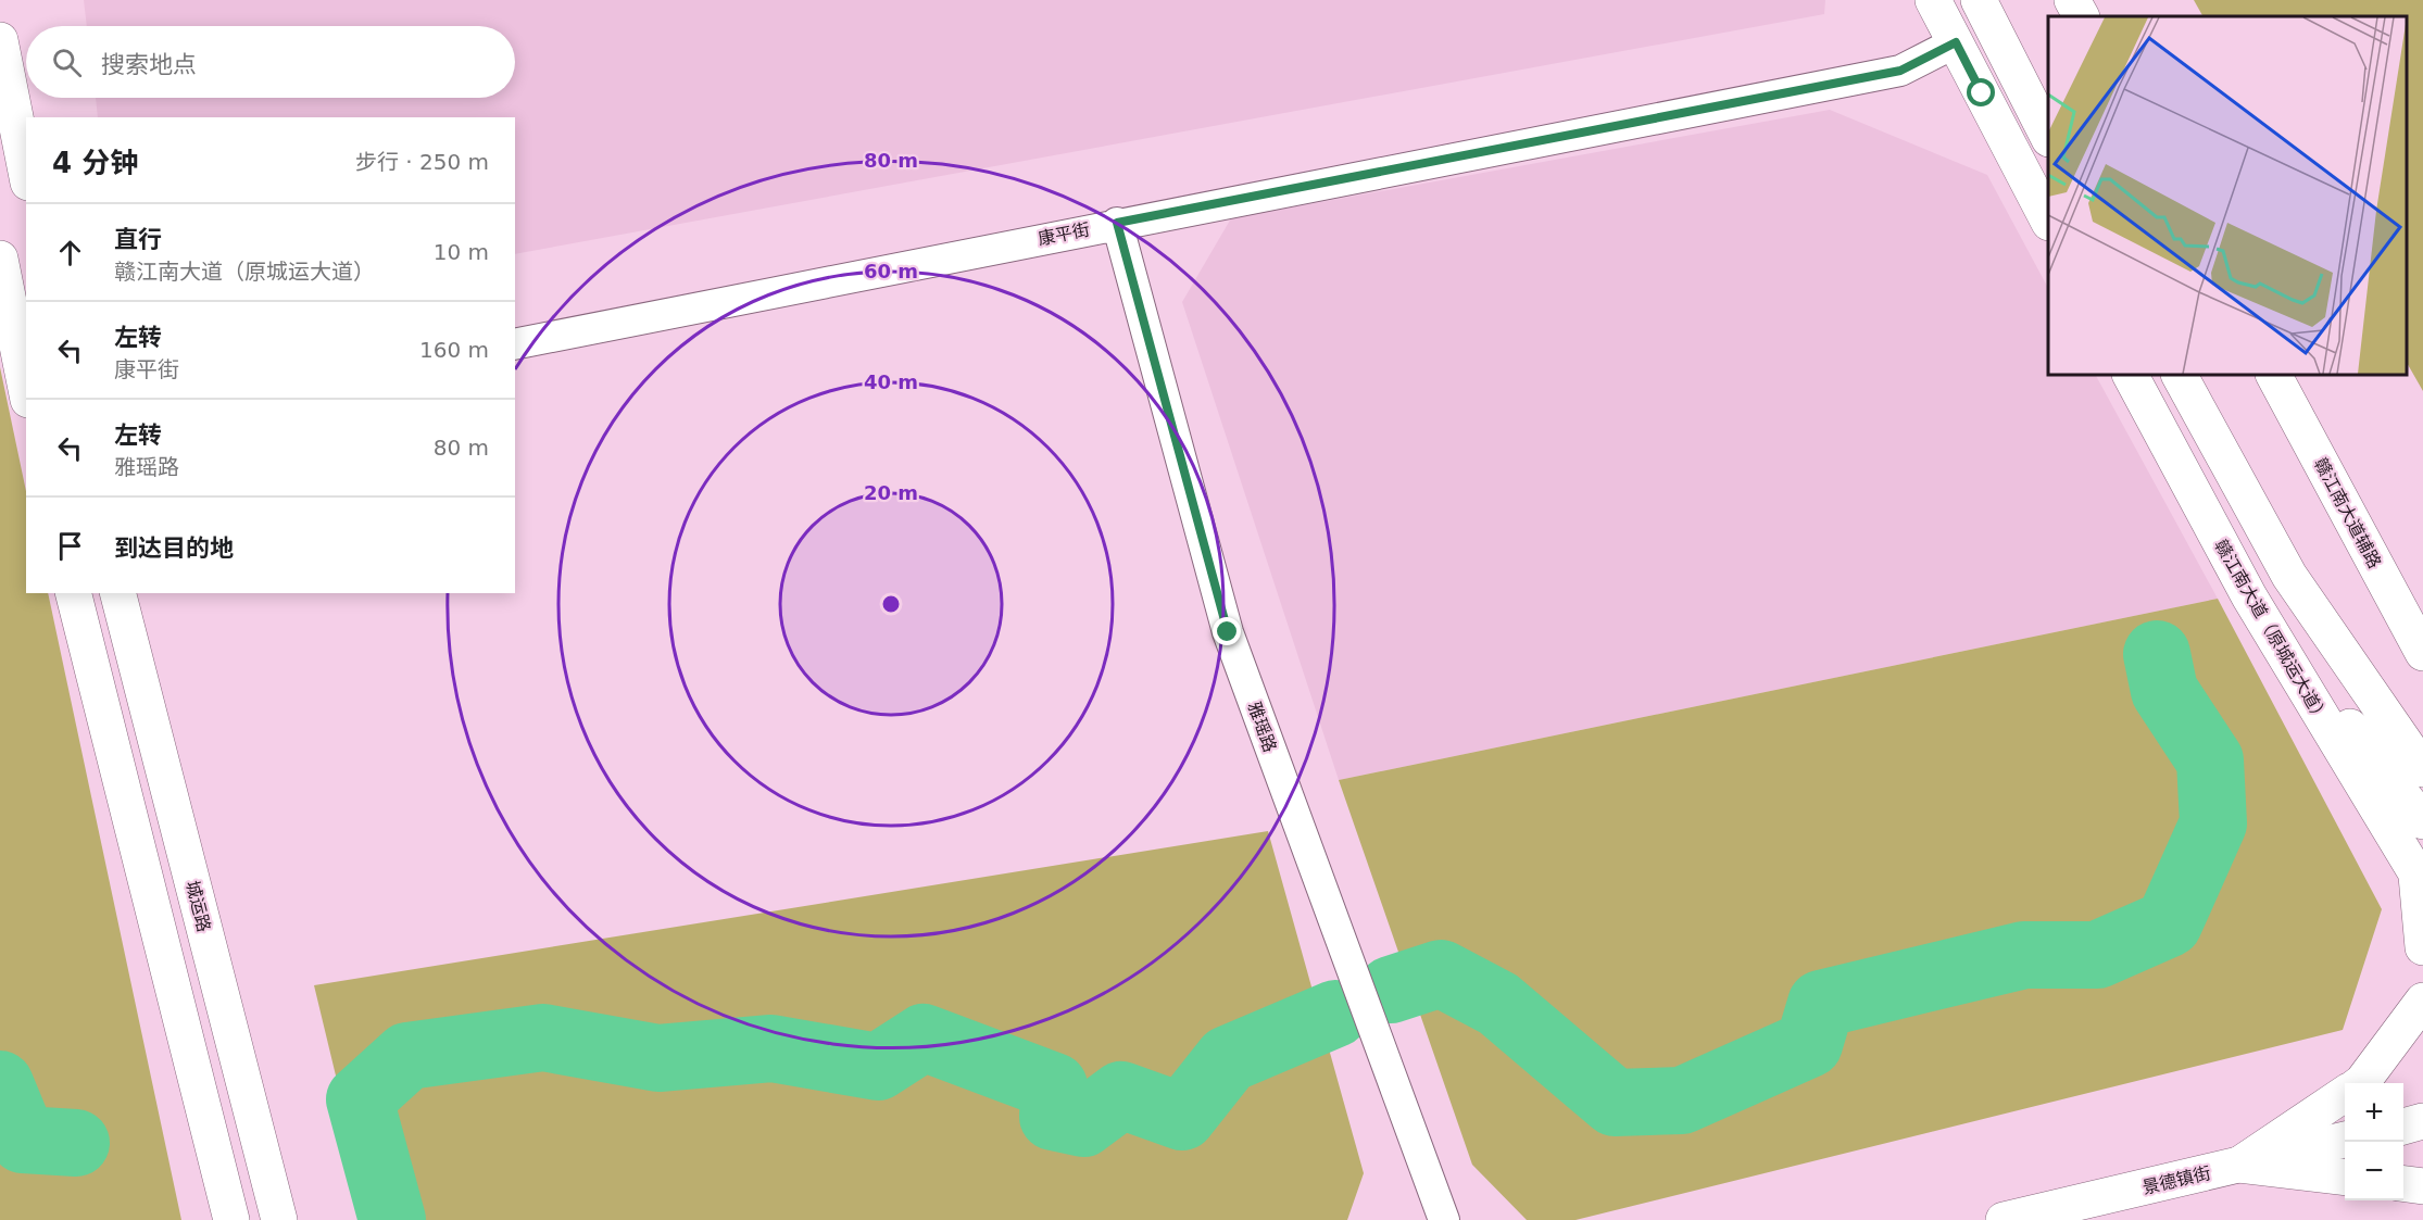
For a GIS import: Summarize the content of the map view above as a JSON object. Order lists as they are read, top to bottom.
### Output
{
  "streets": {
    "street": [
      "康平街",
      "赣江南大道辅路",
      "赣江南大道（原城运大道）",
      "雅瑶路",
      "城运路",
      "景德镇街"
    ]
  },
  "crossings": [
    ["康平街", "雅瑶路"]
  ],
  "page": {
    "search": "搜索地点",
    "heading": ["4 分钟", "步行 · 250 m"],
    "list": [
      ["直行", "赣江南大道（原城运大道）", "10 m"],
      ["左转", "康平街", "160 m"],
      ["左转", "雅瑶路", "80 m"],
      "到达目的地"
    ],
    "map_buttons": ["+", "−"]
  },
  "rings": [
    "80 m",
    "60 m",
    "40 m",
    "20 m"
  ]
}
